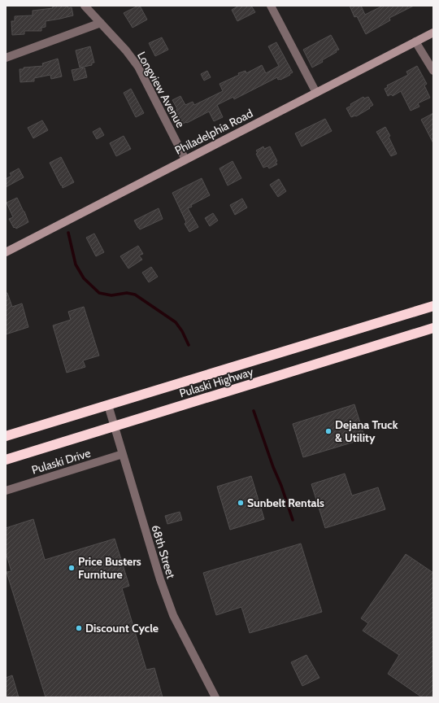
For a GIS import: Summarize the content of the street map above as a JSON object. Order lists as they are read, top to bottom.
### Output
{
  "streets": {
    "highway": ["Pulaski Highway"],
    "main road": ["Philadelphia Road"],
    "street": ["Longview Avenue", "Pulaski Drive", "68th Street"]
  },
  "crossings": [
    ["Longview Avenue", "Philadelphia Road"],
    ["Pulaski Highway", "68th Street"],
    ["Pulaski Drive", "68th Street"]
  ],
  "places": [
    "Dejana Truck & Utility",
    "Sunbelt Rentals",
    "Price Busters Furniture",
    "Discount Cycle"
  ]
}
